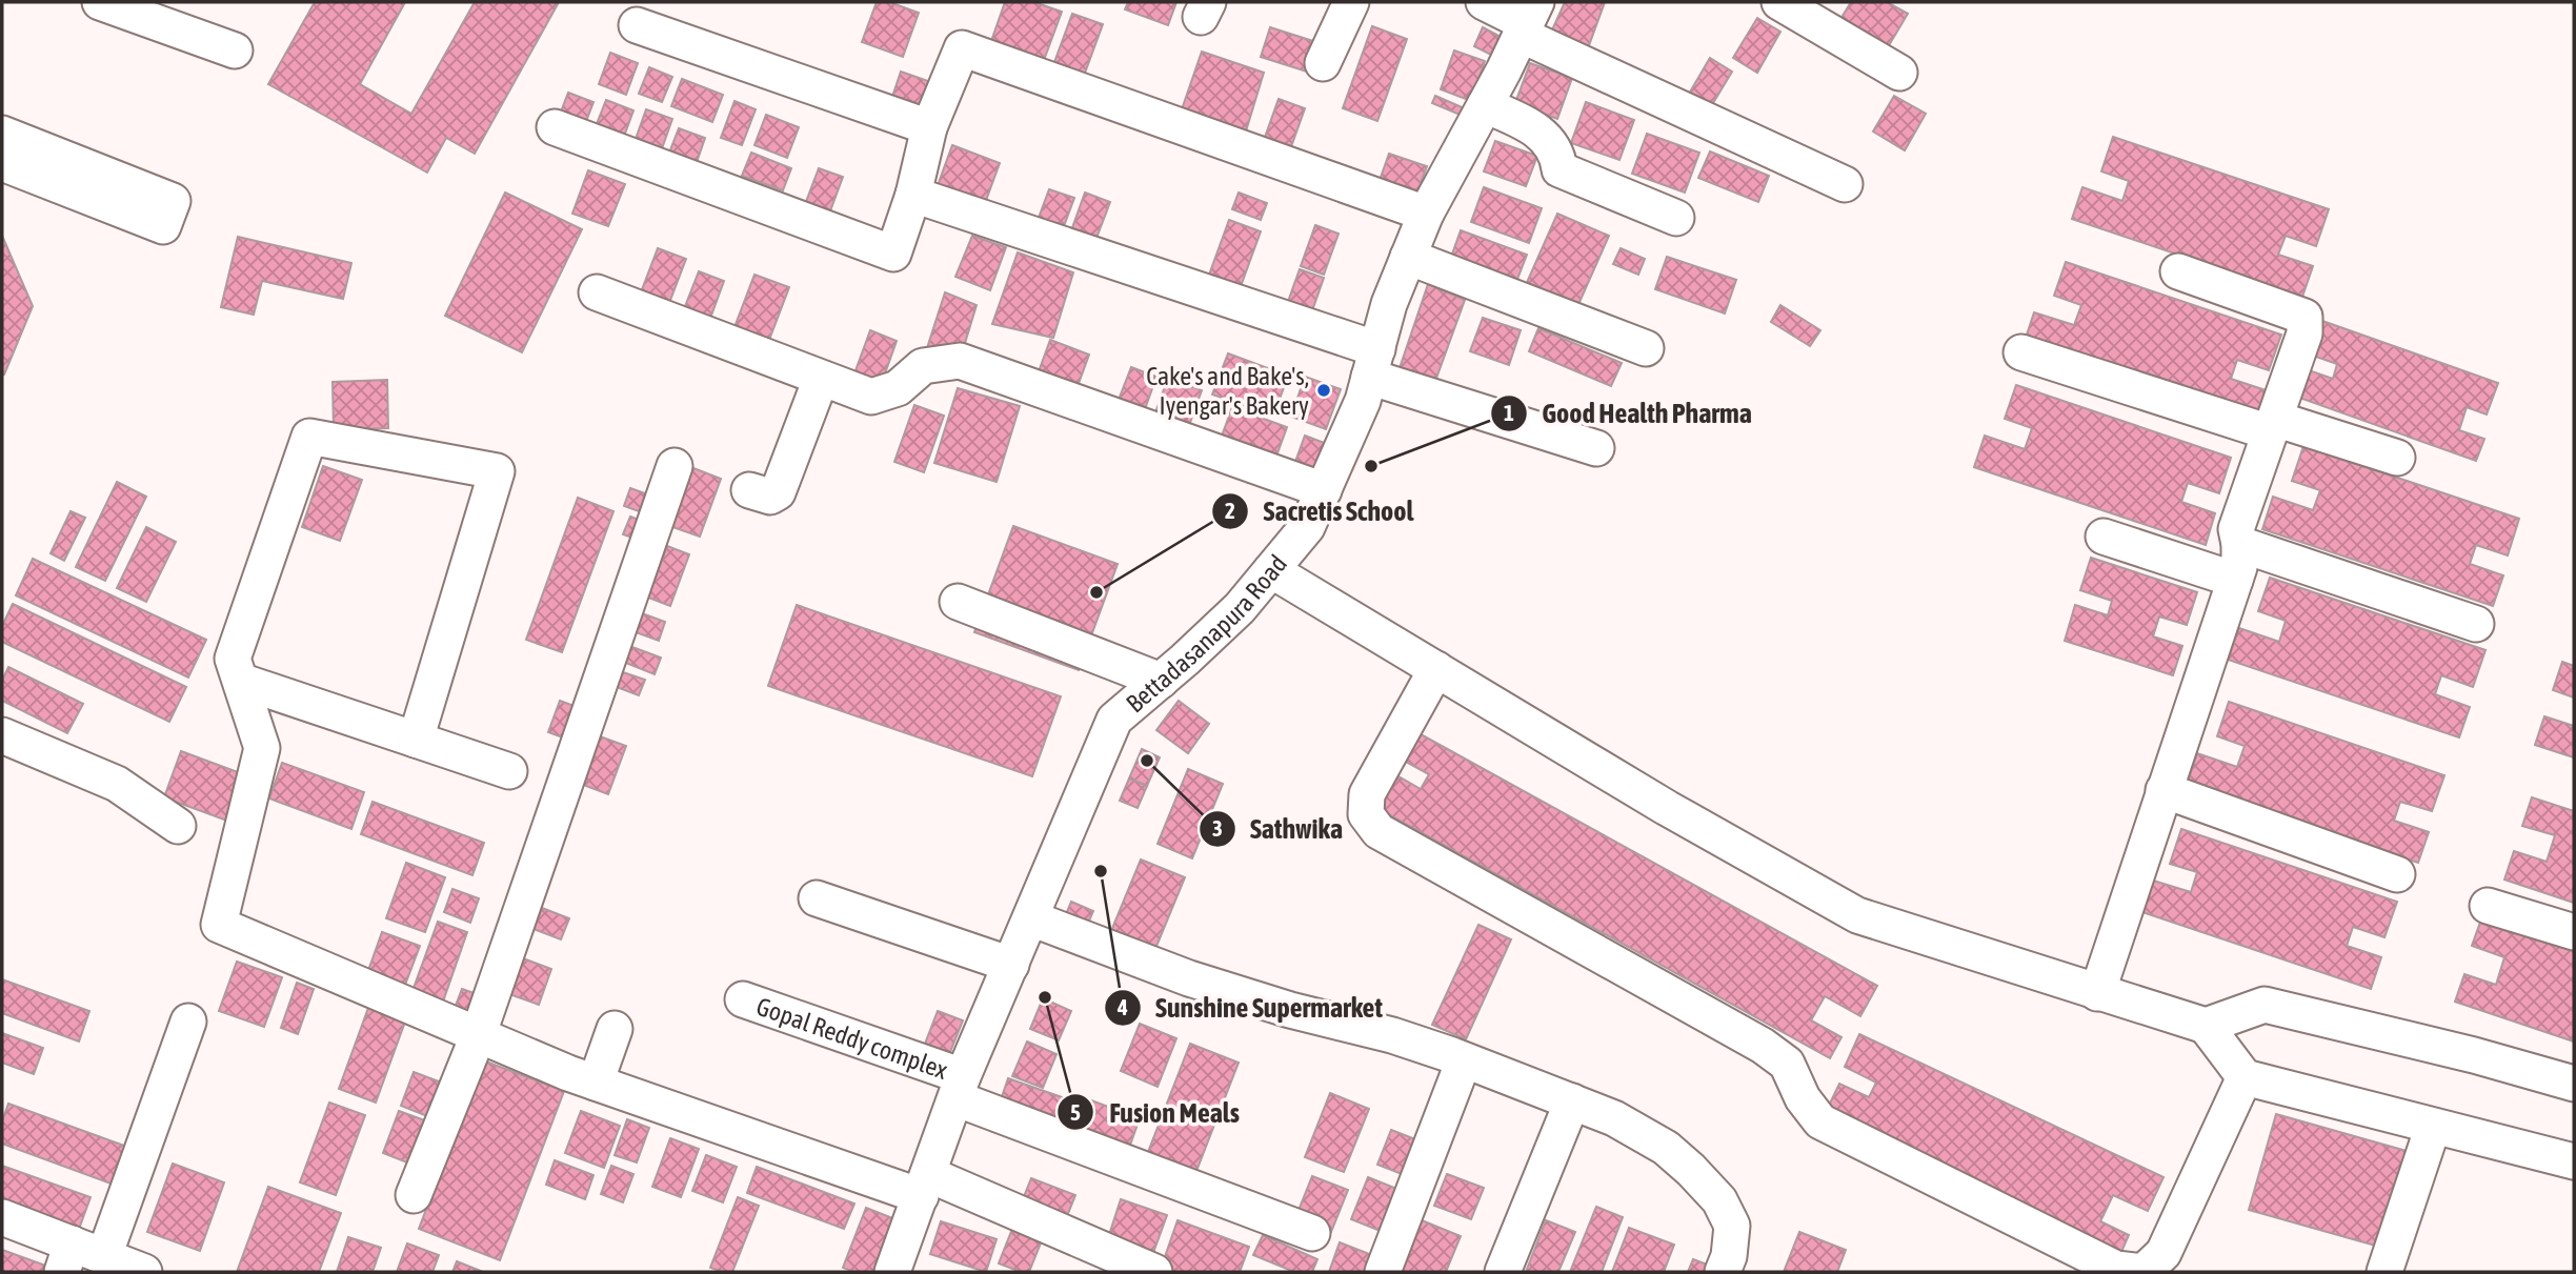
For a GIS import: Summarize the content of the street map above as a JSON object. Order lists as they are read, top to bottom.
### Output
{
  "streets": {
    "street": ["Bettadasanapura Road", "Gopal Reddy complex"]
  },
  "crossings": [
    ["Bettadasanapura Road", "Gopal Reddy complex"]
  ],
  "places": [
    "Cake's and Bake's, Iyengar's Bakery",
    "Good Health Pharma",
    "Sacretis School",
    "Sathwika",
    "Sunshine Supermarket",
    "Fusion Meals"
  ]
}
